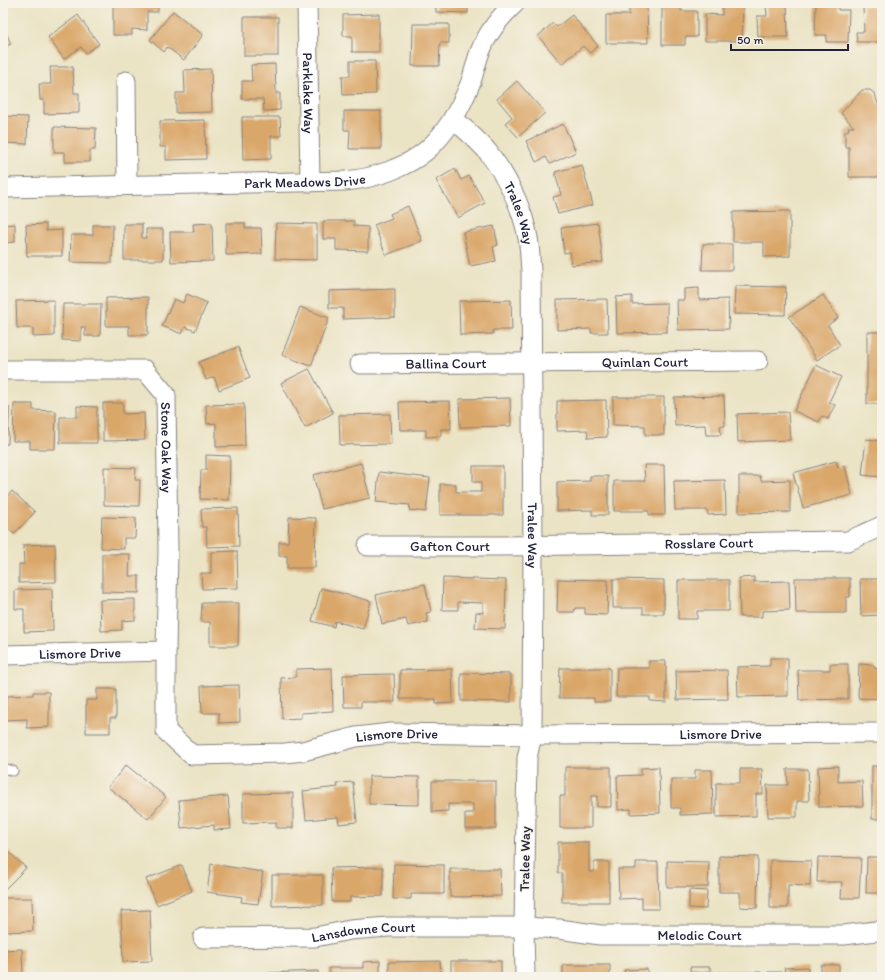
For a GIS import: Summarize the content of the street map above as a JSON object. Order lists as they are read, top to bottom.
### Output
{
  "streets": {
    "street": [
      "Parklake Way",
      "Park Meadows Drive",
      "Tralee Way",
      "Quinlan Court",
      "Ballina Court",
      "Stone Oak Way",
      "Rosslare Court",
      "Gafton Court",
      "Lismore Drive",
      "Lansdowne Court",
      "Melodic Court"
    ]
  },
  "crossings": [
    ["Parklake Way", "Park Meadows Drive"],
    ["Park Meadows Drive", "Tralee Way"],
    ["Tralee Way", "Quinlan Court"],
    ["Tralee Way", "Ballina Court"],
    ["Tralee Way", "Rosslare Court"],
    ["Tralee Way", "Gafton Court"],
    ["Tralee Way", "Lismore Drive"],
    ["Tralee Way", "Lansdowne Court"],
    ["Tralee Way", "Melodic Court"],
    ["Quinlan Court", "Ballina Court"],
    ["Stone Oak Way", "Lismore Drive"],
    ["Rosslare Court", "Gafton Court"],
    ["Lansdowne Court", "Melodic Court"]
  ],
  "scale_bar": "50 m"
}
